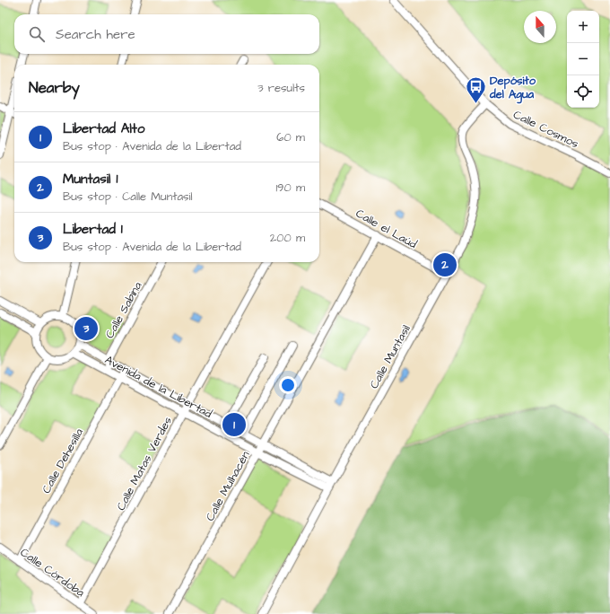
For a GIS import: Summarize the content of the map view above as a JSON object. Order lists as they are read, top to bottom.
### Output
{
  "streets": {
    "street": [
      "Calle Cosmos",
      "Calle el Laúd",
      "Calle Sabina",
      "Calle Muntasil",
      "Avenida de la Libertad",
      "Calle Dehesilla",
      "Calle Matas Verdes",
      "Calle Mulhacén",
      "Calle Córdoba"
    ]
  },
  "crossings": [
    ["Calle Cosmos", "Calle Muntasil"],
    ["Calle el Laúd", "Calle Muntasil"],
    ["Calle el Laúd", "Calle Mulhacén"],
    ["Calle Sabina", "Avenida de la Libertad"],
    ["Calle Muntasil", "Avenida de la Libertad"],
    ["Avenida de la Libertad", "Calle Dehesilla"],
    ["Avenida de la Libertad", "Calle Matas Verdes"],
    ["Avenida de la Libertad", "Calle Mulhacén"],
    ["Calle Dehesilla", "Calle Córdoba"],
    ["Calle Matas Verdes", "Calle Córdoba"]
  ],
  "places": {
    "bus stop": ["Depósito del Agua"]
  },
  "north": "top",
  "page": {
    "map_buttons": ["+", "−"],
    "search": "Search here",
    "heading": ["Nearby", "3 results"],
    "list": [
      {
        "mark": "1",
        "name": "Libertad Alto",
        "note": "Bus stop · Avenida de la Libertad",
        "value": "60 m"
      },
      {
        "mark": "2",
        "name": "Muntasil 1",
        "note": "Bus stop · Calle Muntasil",
        "value": "190 m"
      },
      {
        "mark": "3",
        "name": "Libertad 1",
        "note": "Bus stop · Avenida de la Libertad",
        "value": "200 m"
      }
    ],
    "pins": ["2", "3", "1"]
  }
}
